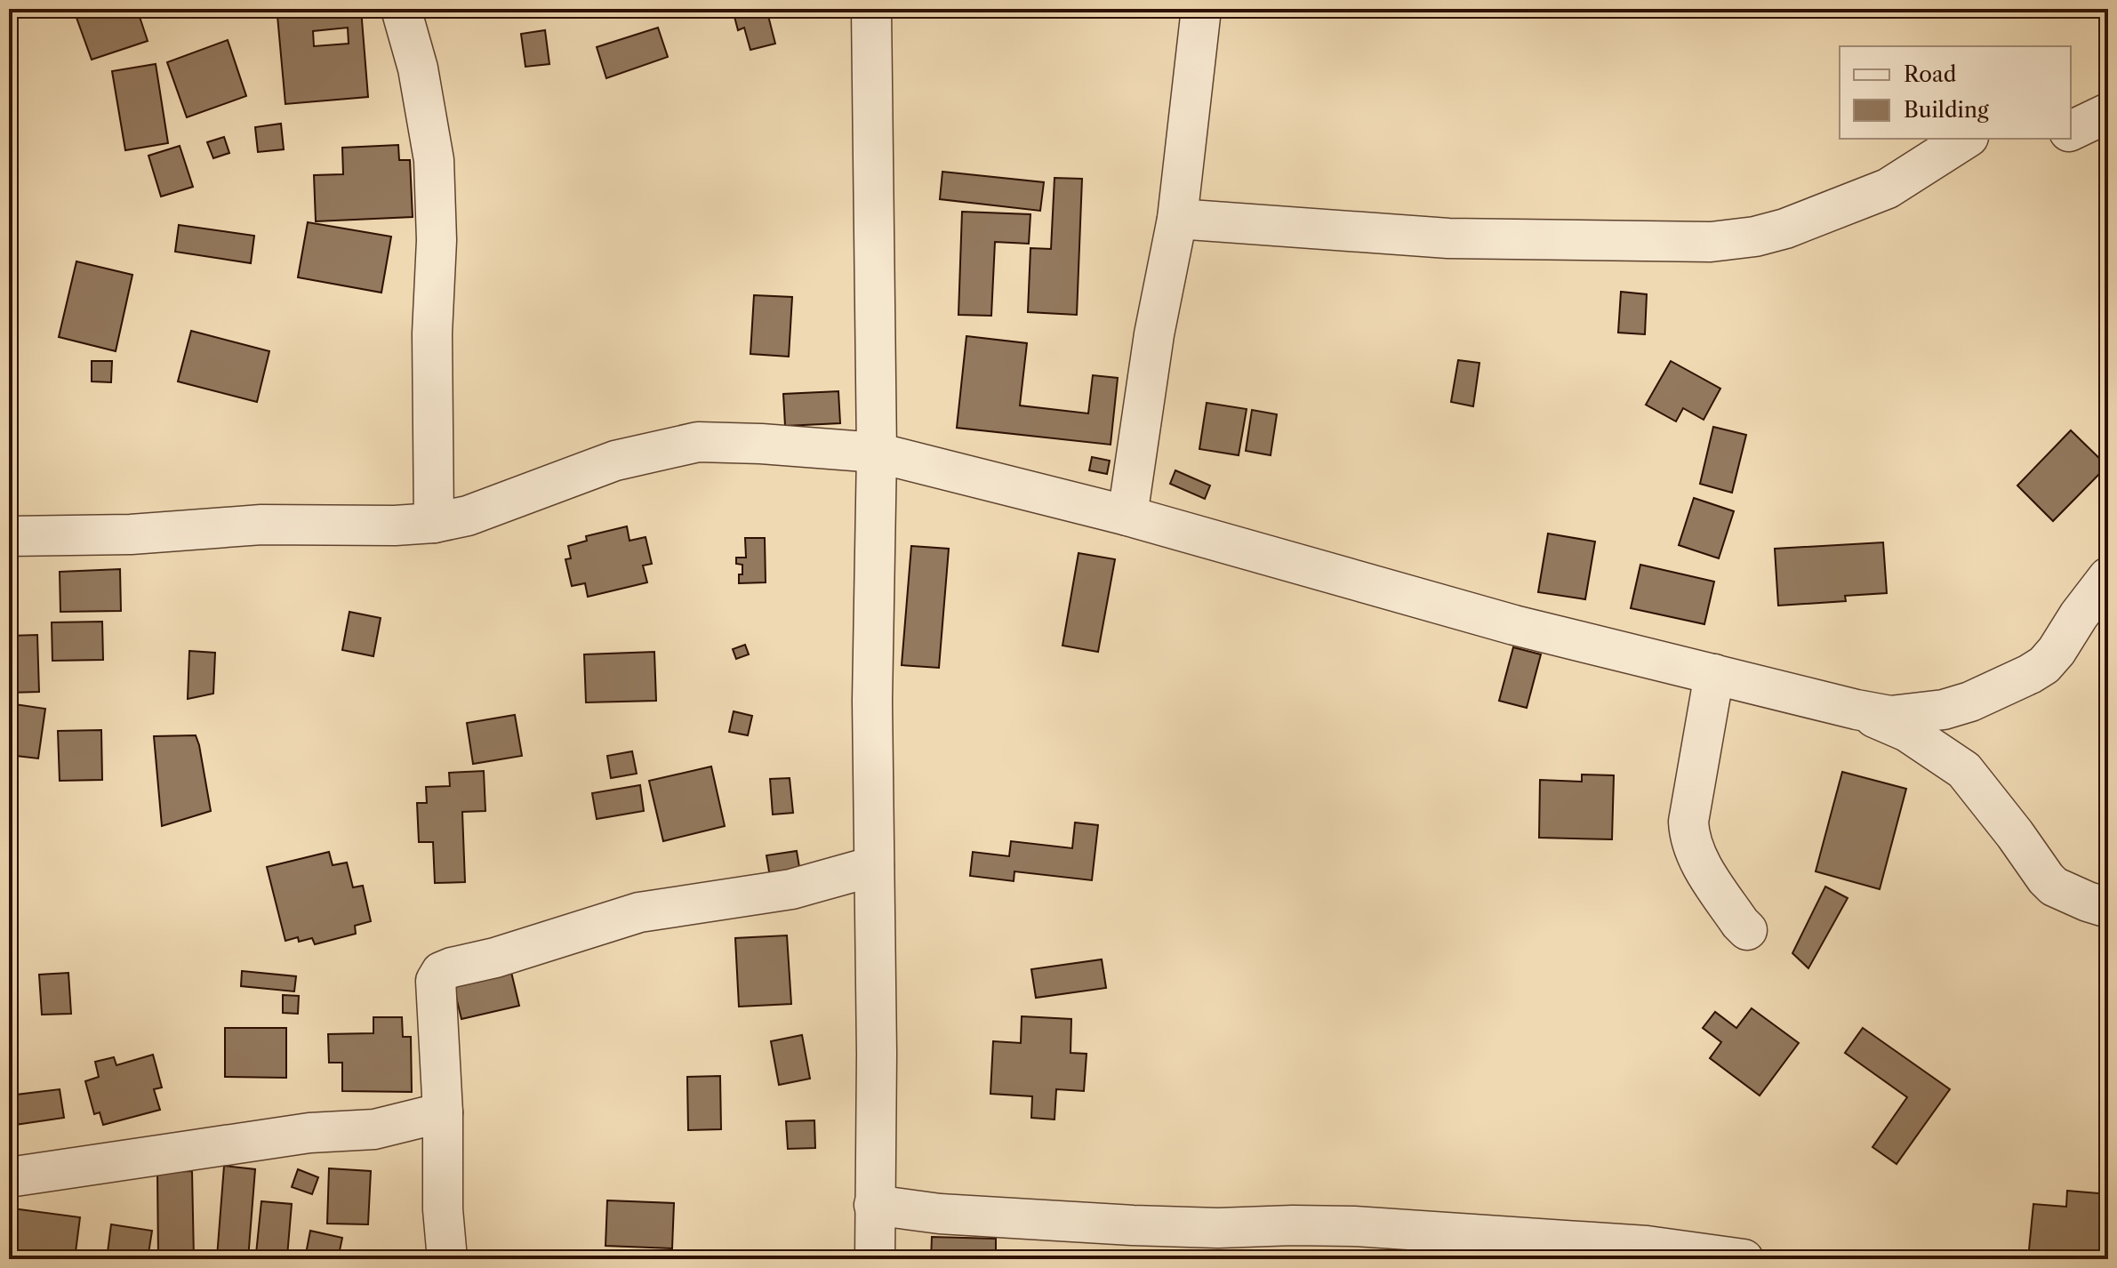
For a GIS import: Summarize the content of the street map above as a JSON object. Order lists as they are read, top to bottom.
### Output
{
  "legend": ["Road", "Building"]
}
